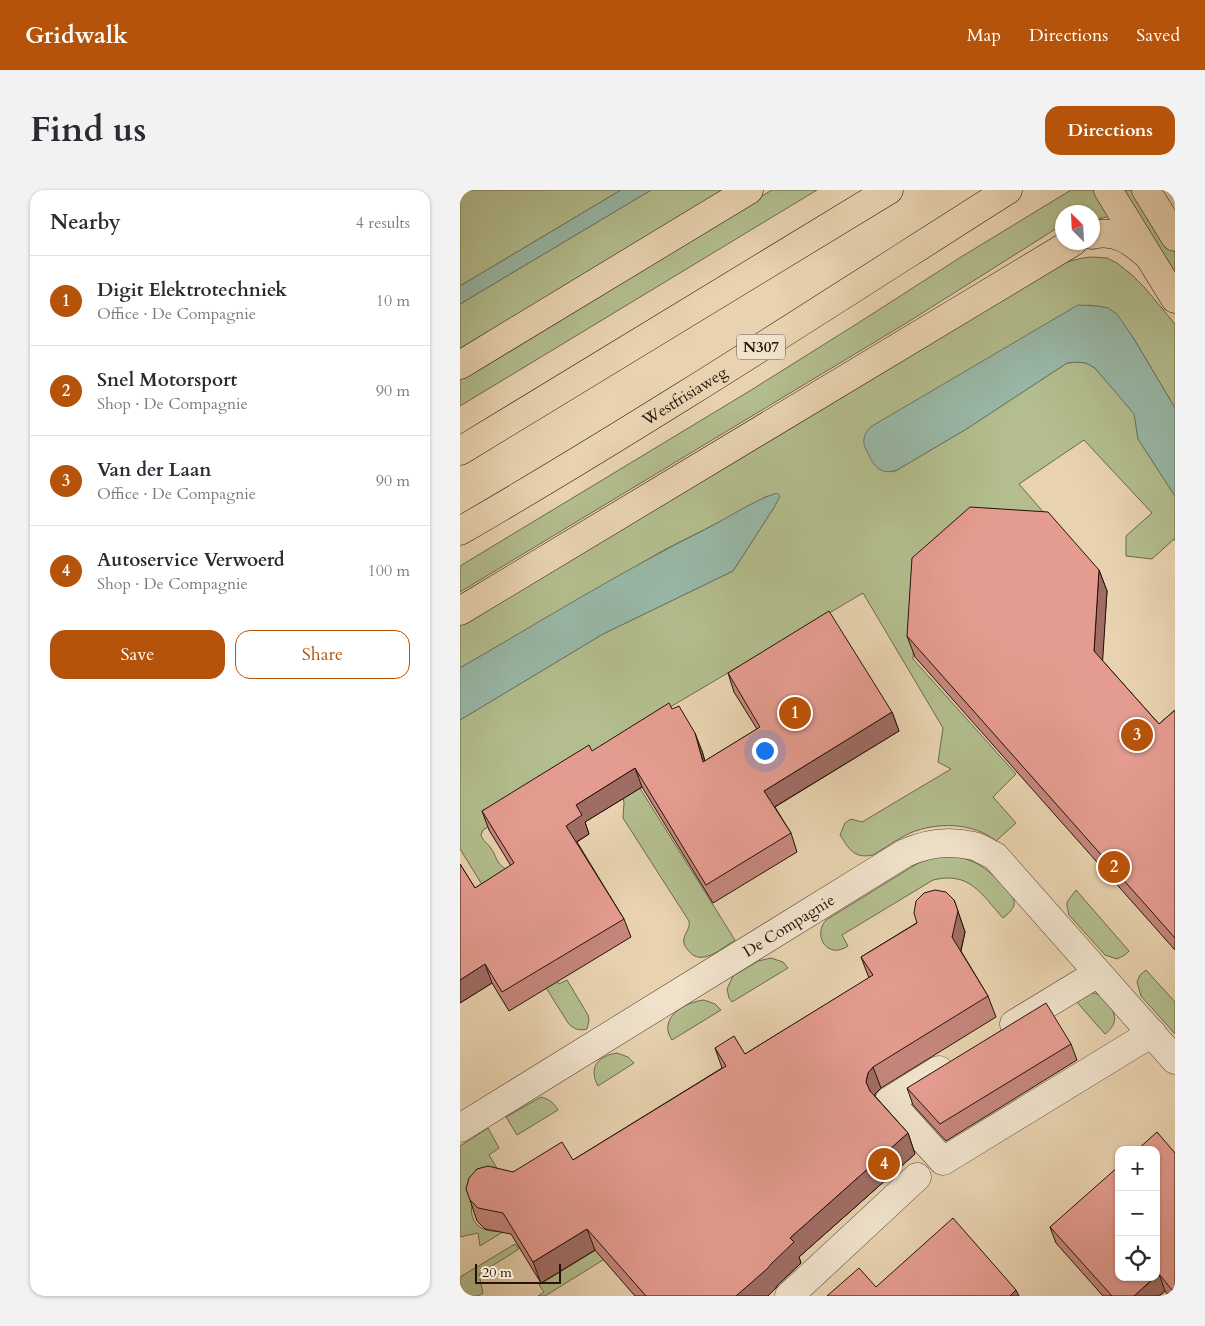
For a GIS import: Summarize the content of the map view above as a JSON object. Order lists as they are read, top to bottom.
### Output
{
  "streets": {
    "main road": ["N307", "Westfrisiaweg"],
    "street": ["De Compagnie"]
  },
  "scale_bar": "20 m",
  "north": "top left",
  "page": {
    "header": "Gridwalk",
    "nav": ["Map", "Directions", "Saved"],
    "title": "Find us",
    "buttons": [
      "Directions",
      ["Save", "Share"]
    ],
    "heading": ["Nearby", "4 results"],
    "list": [
      {
        "mark": "1",
        "name": "Digit Elektrotechniek",
        "note": "Office · De Compagnie",
        "value": "10 m"
      },
      {
        "mark": "2",
        "name": "Snel Motorsport",
        "note": "Shop · De Compagnie",
        "value": "90 m"
      },
      {
        "mark": "3",
        "name": "Van der Laan",
        "note": "Office · De Compagnie",
        "value": "90 m"
      },
      {
        "mark": "4",
        "name": "Autoservice Verwoerd",
        "note": "Shop · De Compagnie",
        "value": "100 m"
      }
    ],
    "pins": [
      "1",
      "3",
      "2",
      "4"
    ],
    "map_buttons": ["+", "−"],
    "scale": "20 m"
  }
}
